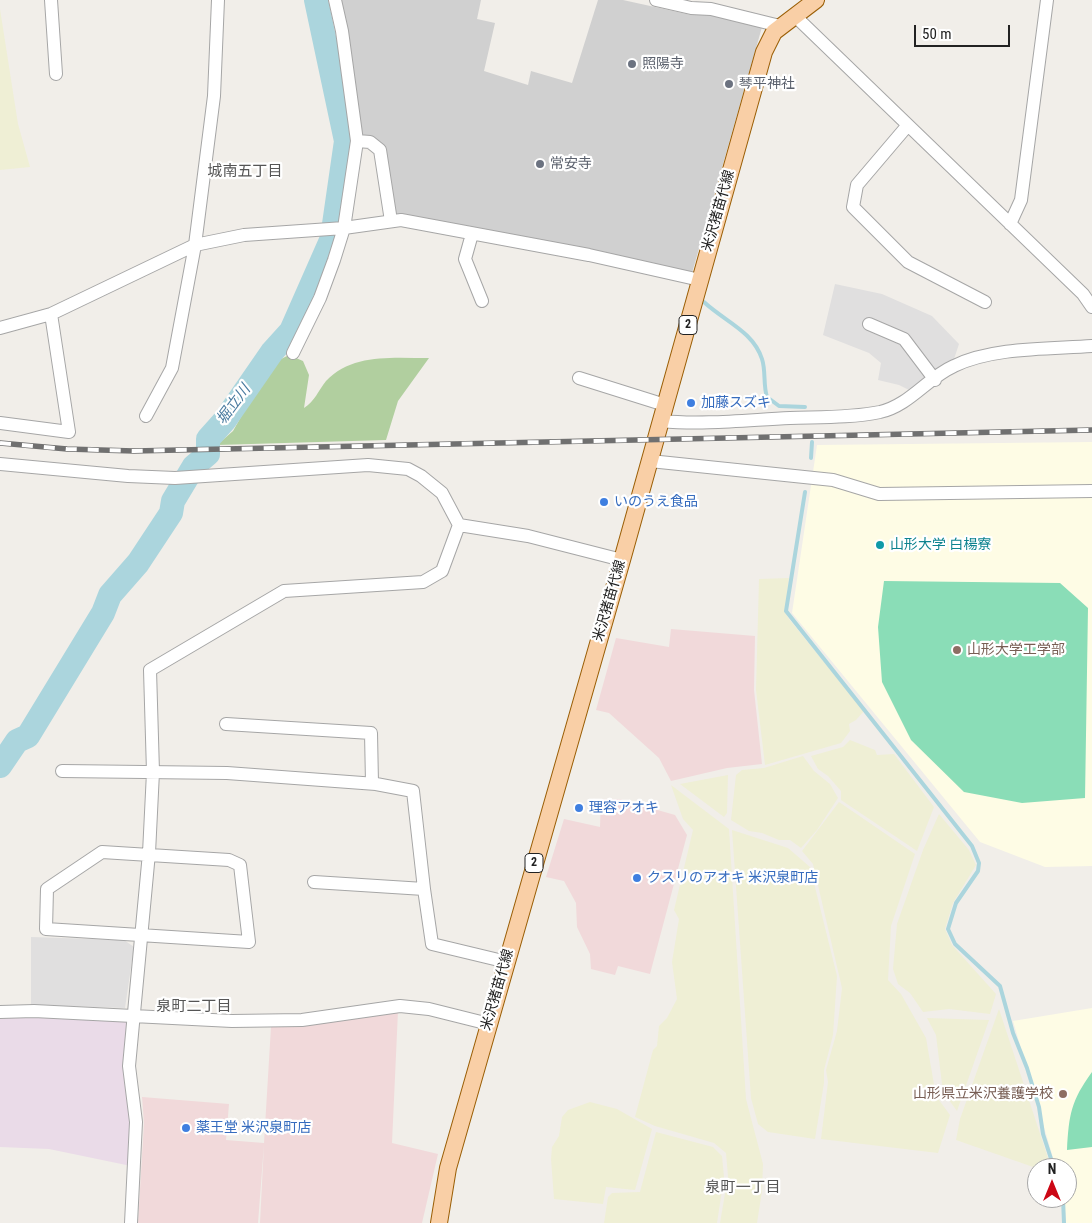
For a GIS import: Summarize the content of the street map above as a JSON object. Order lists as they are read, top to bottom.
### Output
{
  "streets": {
    "main road": ["米沢猪苗代線", "2"]
  },
  "districts": ["城南五丁目", "泉町二丁目", "泉町一丁目"],
  "water": ["堀立川"],
  "places": [
    "照陽寺",
    "琴平神社",
    "常安寺",
    "加藤スズキ",
    "いのうえ食品",
    "山形大学 白楊寮",
    "山形大学工学部",
    "理容アオキ",
    "クスリのアオキ 米沢泉町店",
    "山形県立米沢養護学校",
    "薬王堂 米沢泉町店"
  ],
  "scale_bar": "50 m",
  "north": "top"
}
